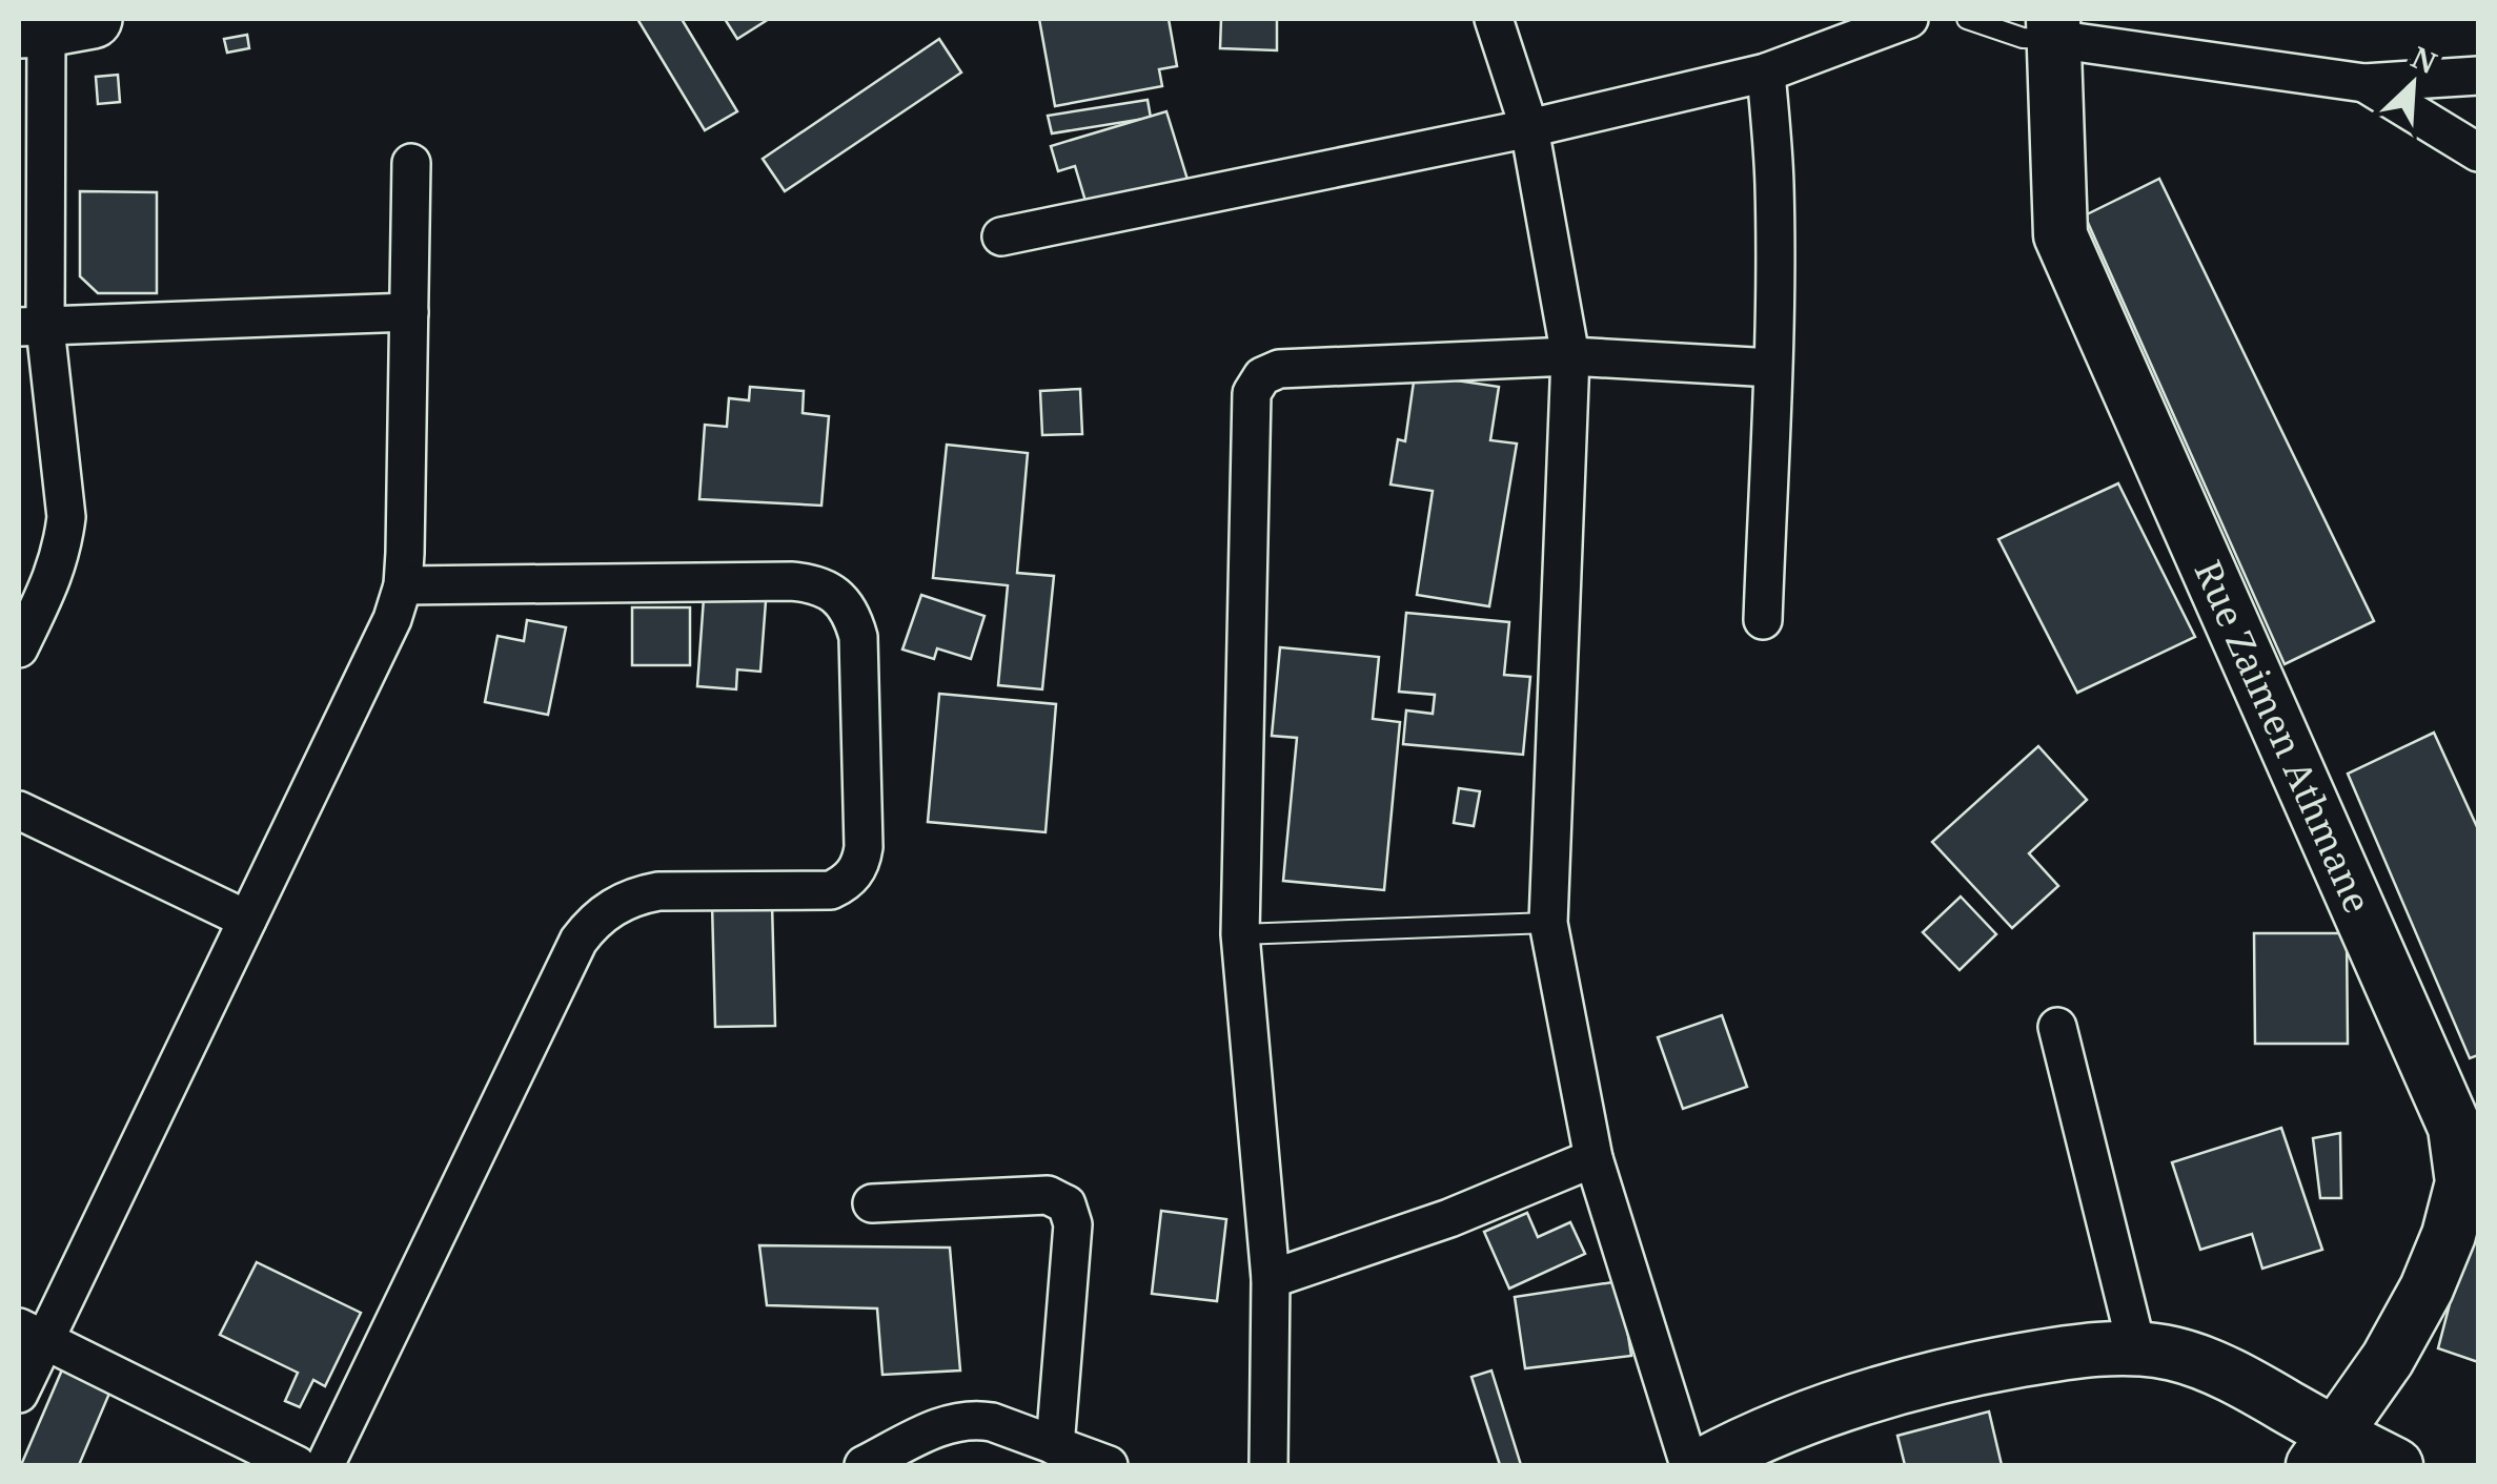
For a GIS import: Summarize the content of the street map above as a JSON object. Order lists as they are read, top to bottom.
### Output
{
  "streets": {
    "main road": ["Rue Zaimen Athmane"]
  },
  "north": "top right"
}
